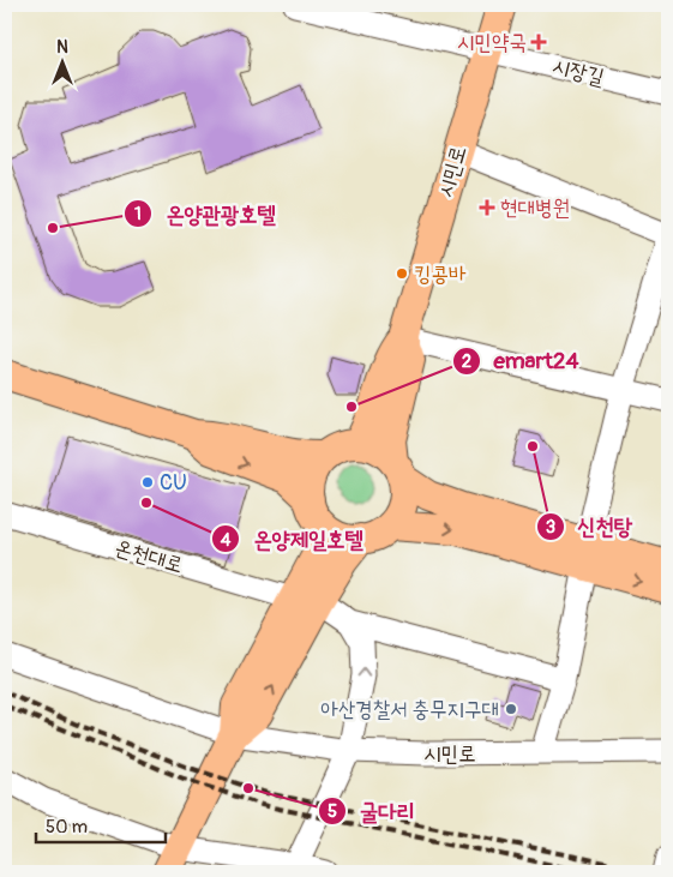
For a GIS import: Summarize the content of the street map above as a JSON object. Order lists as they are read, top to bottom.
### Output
{
  "streets": {
    "main road": ["시민로"],
    "street": ["시장길", "온천대로"]
  },
  "crossings": [
    ["시장길", "시민로"]
  ],
  "places": {
    "health": ["시민약국", "현대병원"],
    "other": [
      "온양관광호텔",
      "킹콩바",
      "emart24",
      "신천탕",
      "CU",
      "온양제일호텔",
      "아산경찰서 충무지구대",
      "굴다리"
    ]
  },
  "scale_bar": "50 m",
  "north": "top"
}
